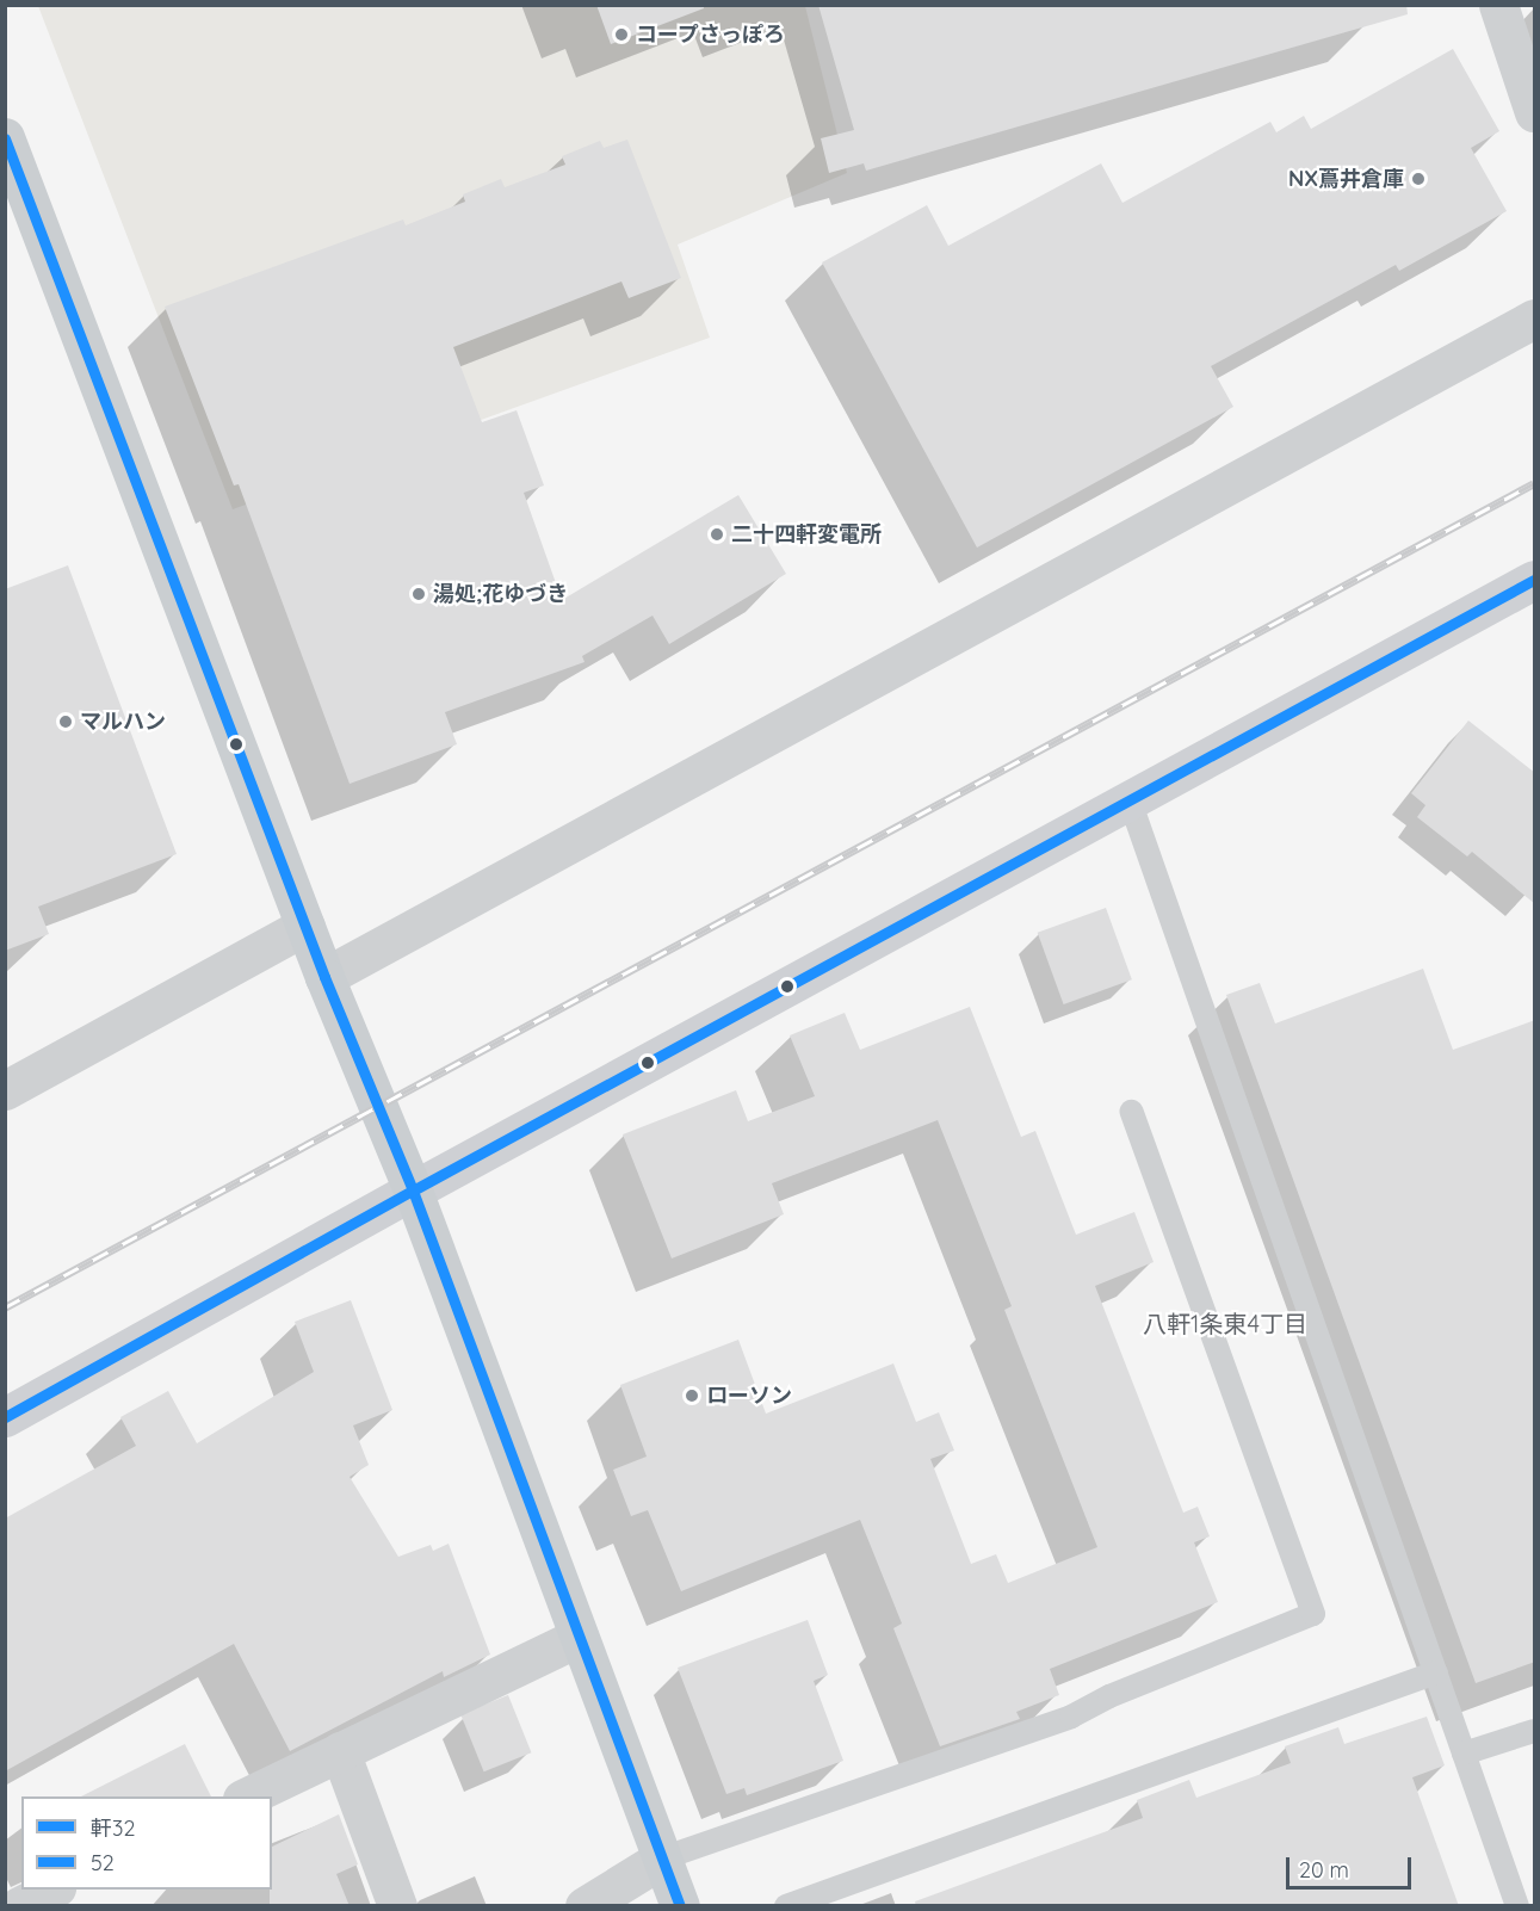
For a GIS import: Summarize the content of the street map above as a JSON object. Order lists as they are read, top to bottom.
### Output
{
  "districts": ["八軒1条東4丁目"],
  "places": [
    "コープさっぽろ",
    "NX蔦井倉庫",
    "二十四軒変電所",
    "湯処;花ゆづき",
    "マルハン",
    "ローソン"
  ],
  "lines": ["transit line 軒32", "transit line 52"],
  "legend": ["軒32", "52"],
  "scale_bar": "20 m"
}
